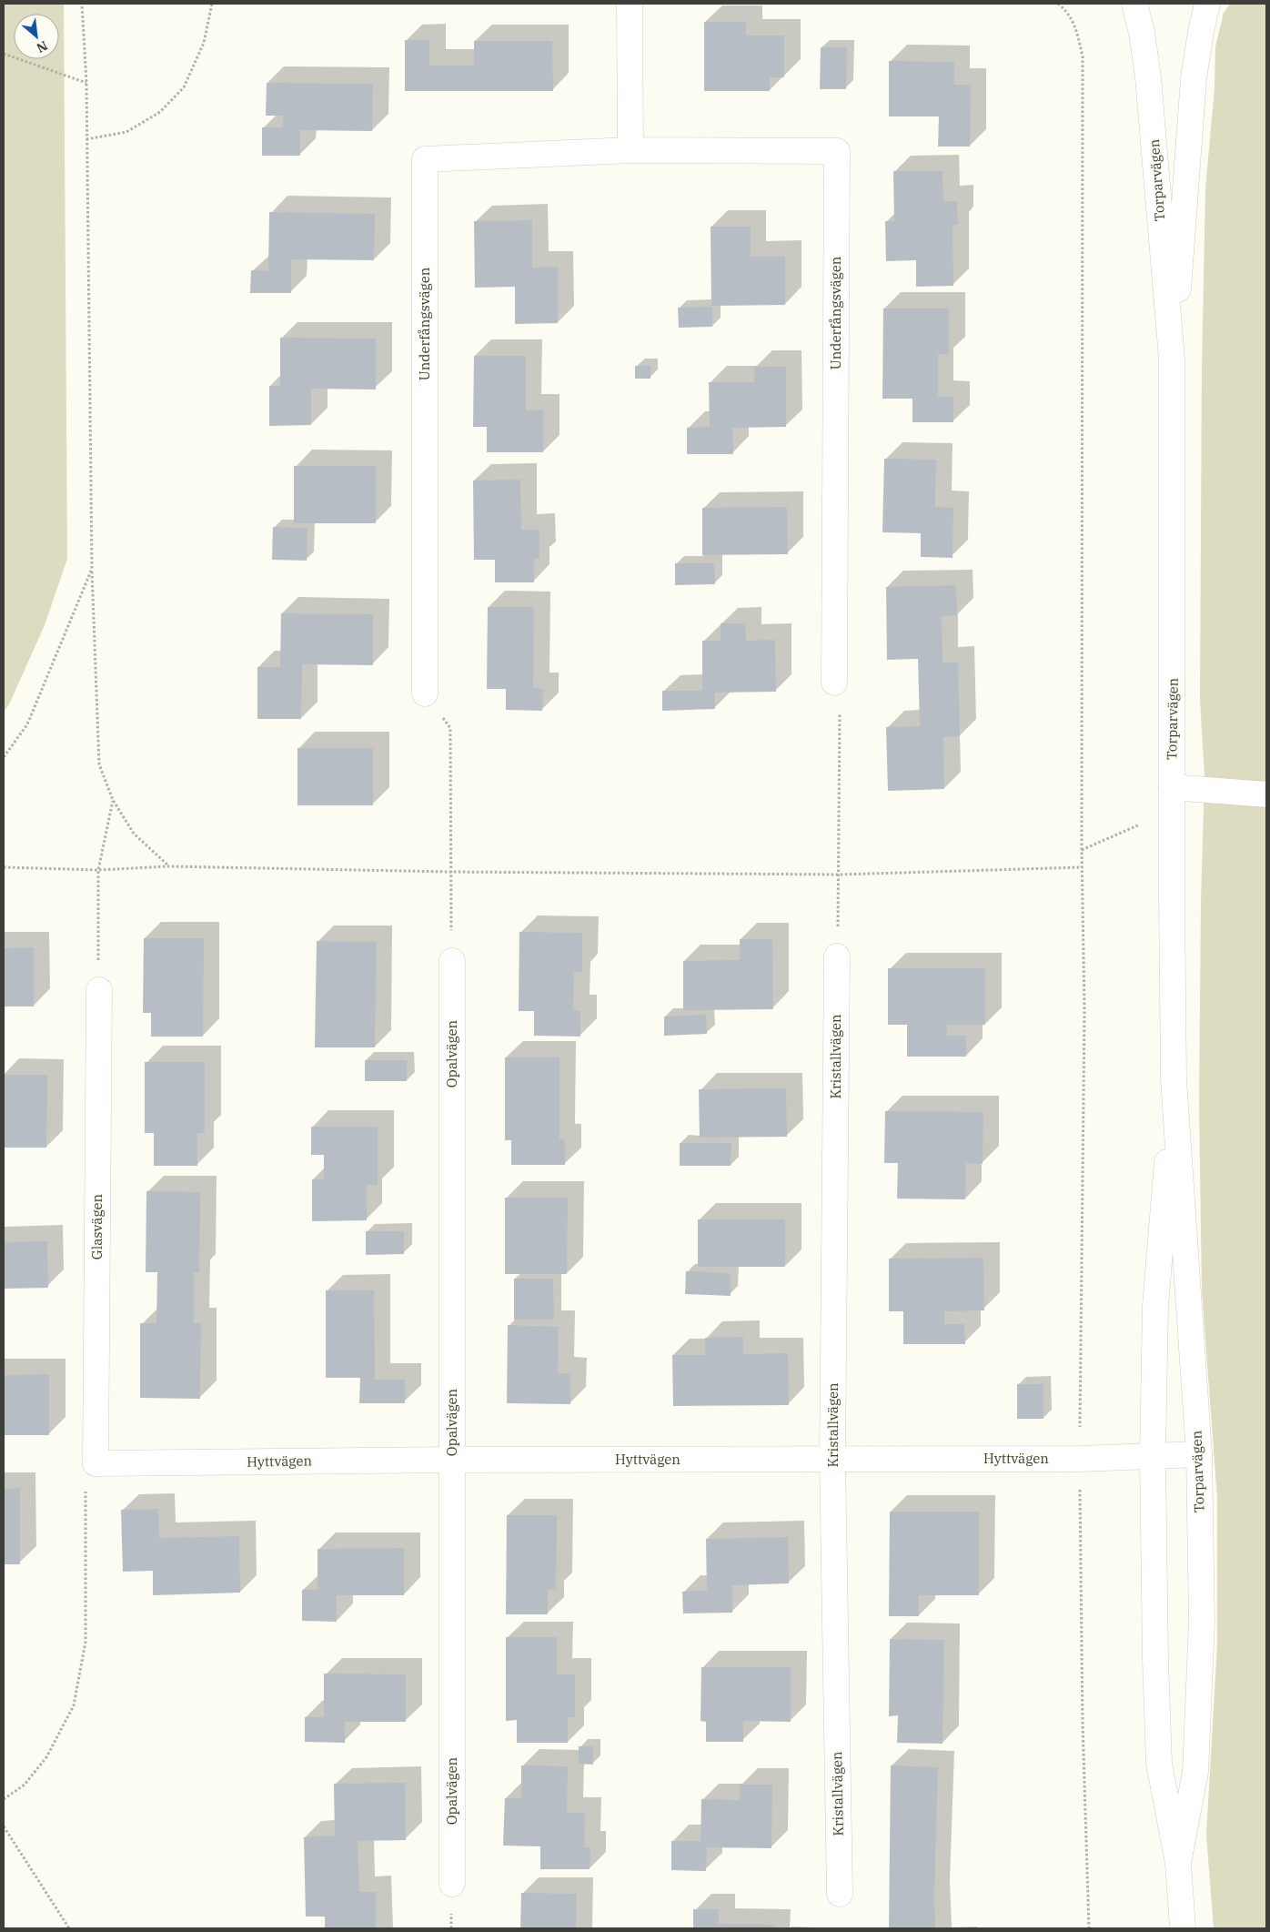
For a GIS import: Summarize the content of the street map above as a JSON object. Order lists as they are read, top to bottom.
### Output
{
  "streets": {
    "street": [
      "Torparvägen",
      "Underfångsvägen",
      "Opalvägen",
      "Kristallvägen",
      "Glasvägen",
      "Hyttvägen"
    ]
  },
  "crossings": [
    ["Torparvägen", "Hyttvägen"],
    ["Opalvägen", "Hyttvägen"],
    ["Kristallvägen", "Hyttvägen"],
    ["Glasvägen", "Hyttvägen"]
  ],
  "north": "bottom right"
}
